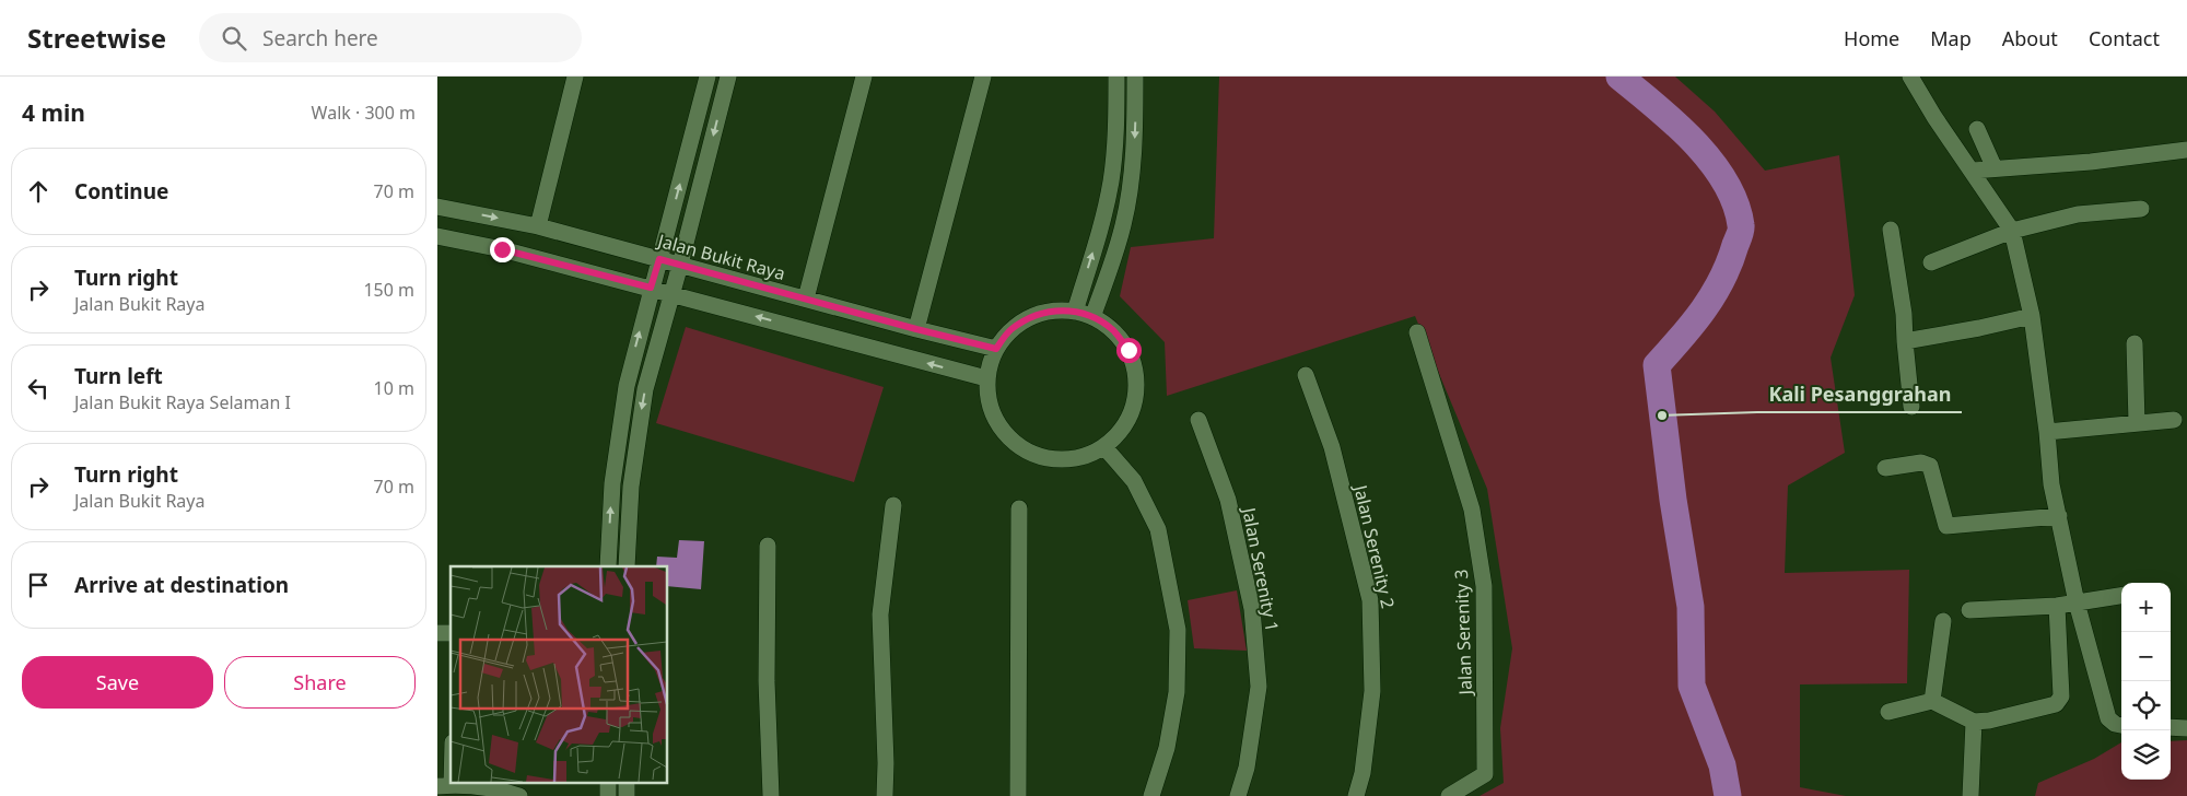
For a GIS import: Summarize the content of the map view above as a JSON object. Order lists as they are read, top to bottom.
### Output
{
  "streets": {
    "street": [
      "Jalan Bukit Raya",
      "Jalan Serenity 2",
      "Jalan Serenity 1",
      "Jalan Serenity 3"
    ]
  },
  "places": ["Kali Pesanggrahan"],
  "page": {
    "header": "Streetwise",
    "search": "Search here",
    "nav": [
      "Home",
      "Map",
      "About",
      "Contact"
    ],
    "heading": ["4 min", "Walk · 300 m"],
    "list": [
      ["Continue", "70 m"],
      ["Turn right", "Jalan Bukit Raya", "150 m"],
      ["Turn left", "Jalan Bukit Raya Selaman I", "10 m"],
      ["Turn right", "Jalan Bukit Raya", "70 m"],
      "Arrive at destination"
    ],
    "map_buttons": ["+", "−"],
    "buttons": ["Save", "Share"]
  }
}
